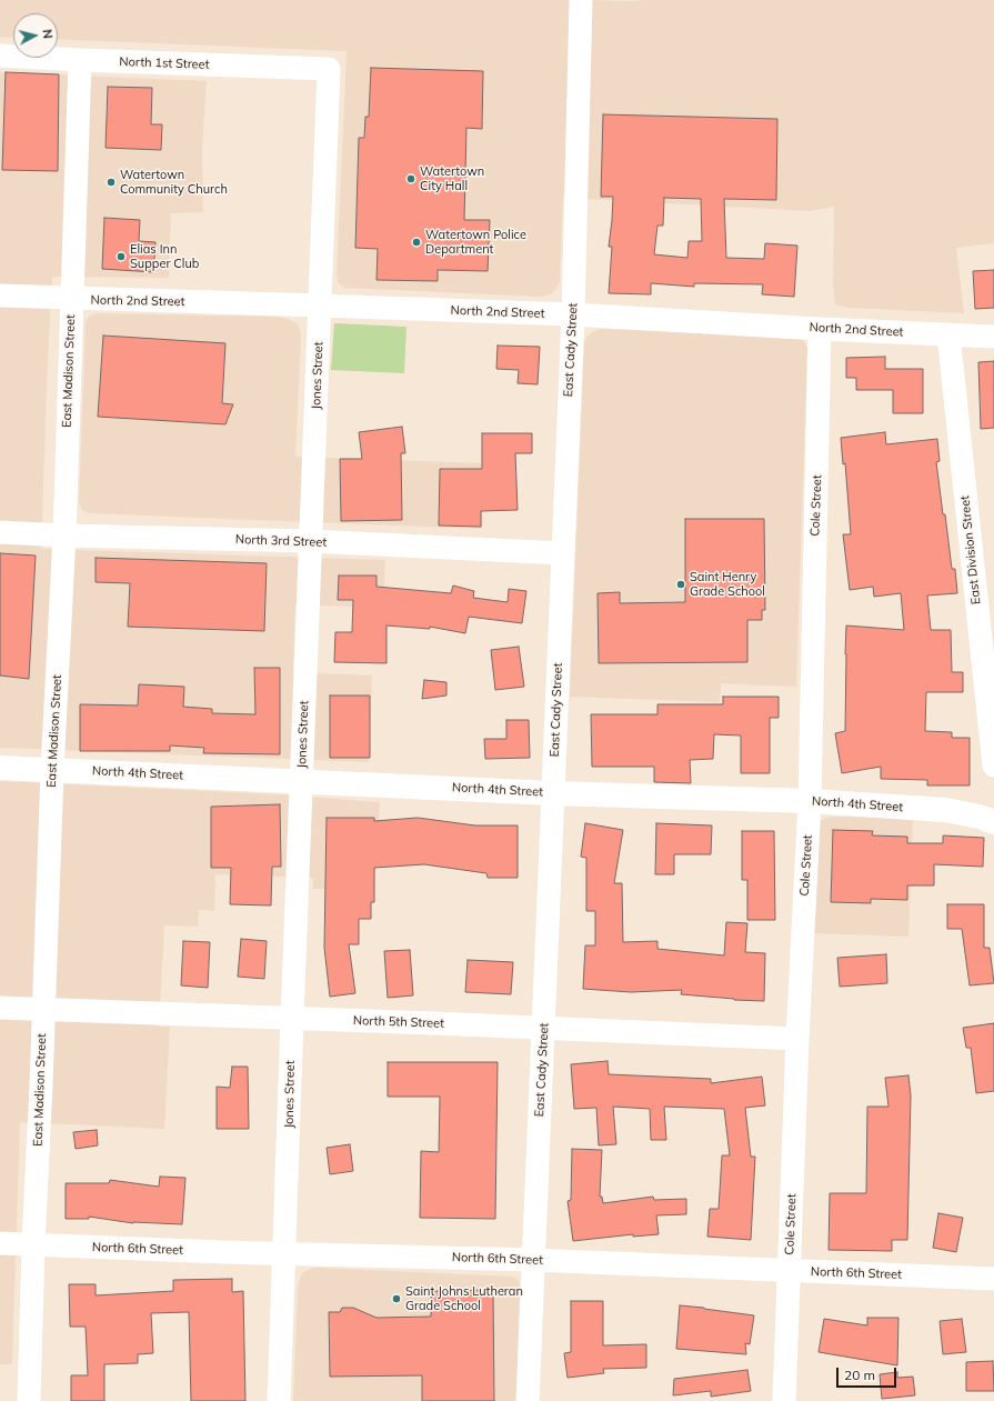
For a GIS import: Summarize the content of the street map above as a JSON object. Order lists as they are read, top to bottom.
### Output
{
  "streets": {
    "street": [
      "North 1st Street",
      "North 2nd Street",
      "East Cady Street",
      "East Madison Street",
      "Jones Street",
      "Cole Street",
      "North 3rd Street",
      "East Division Street",
      "North 4th Street",
      "North 5th Street",
      "North 6th Street"
    ]
  },
  "crossings": [
    ["North 1st Street", "East Madison Street"],
    ["North 1st Street", "Jones Street"],
    ["North 2nd Street", "East Cady Street"],
    ["North 2nd Street", "East Madison Street"],
    ["North 2nd Street", "Jones Street"],
    ["North 2nd Street", "Cole Street"],
    ["North 2nd Street", "East Division Street"],
    ["East Cady Street", "North 3rd Street"],
    ["East Cady Street", "North 4th Street"],
    ["East Cady Street", "North 5th Street"],
    ["East Cady Street", "North 6th Street"],
    ["East Madison Street", "North 3rd Street"],
    ["East Madison Street", "North 4th Street"],
    ["East Madison Street", "North 5th Street"],
    ["East Madison Street", "North 6th Street"],
    ["Jones Street", "North 3rd Street"],
    ["Jones Street", "North 4th Street"],
    ["Jones Street", "North 5th Street"],
    ["Jones Street", "North 6th Street"],
    ["Cole Street", "North 4th Street"],
    ["Cole Street", "North 5th Street"],
    ["Cole Street", "North 6th Street"]
  ],
  "places": [
    "Watertown City Hall",
    "Watertown Community Church",
    "Watertown Police Department",
    "Elias Inn Supper Club",
    "Saint Henry Grade School",
    "Saint Johns Lutheran Grade School"
  ],
  "scale_bar": "20 m",
  "north": "right"
}
